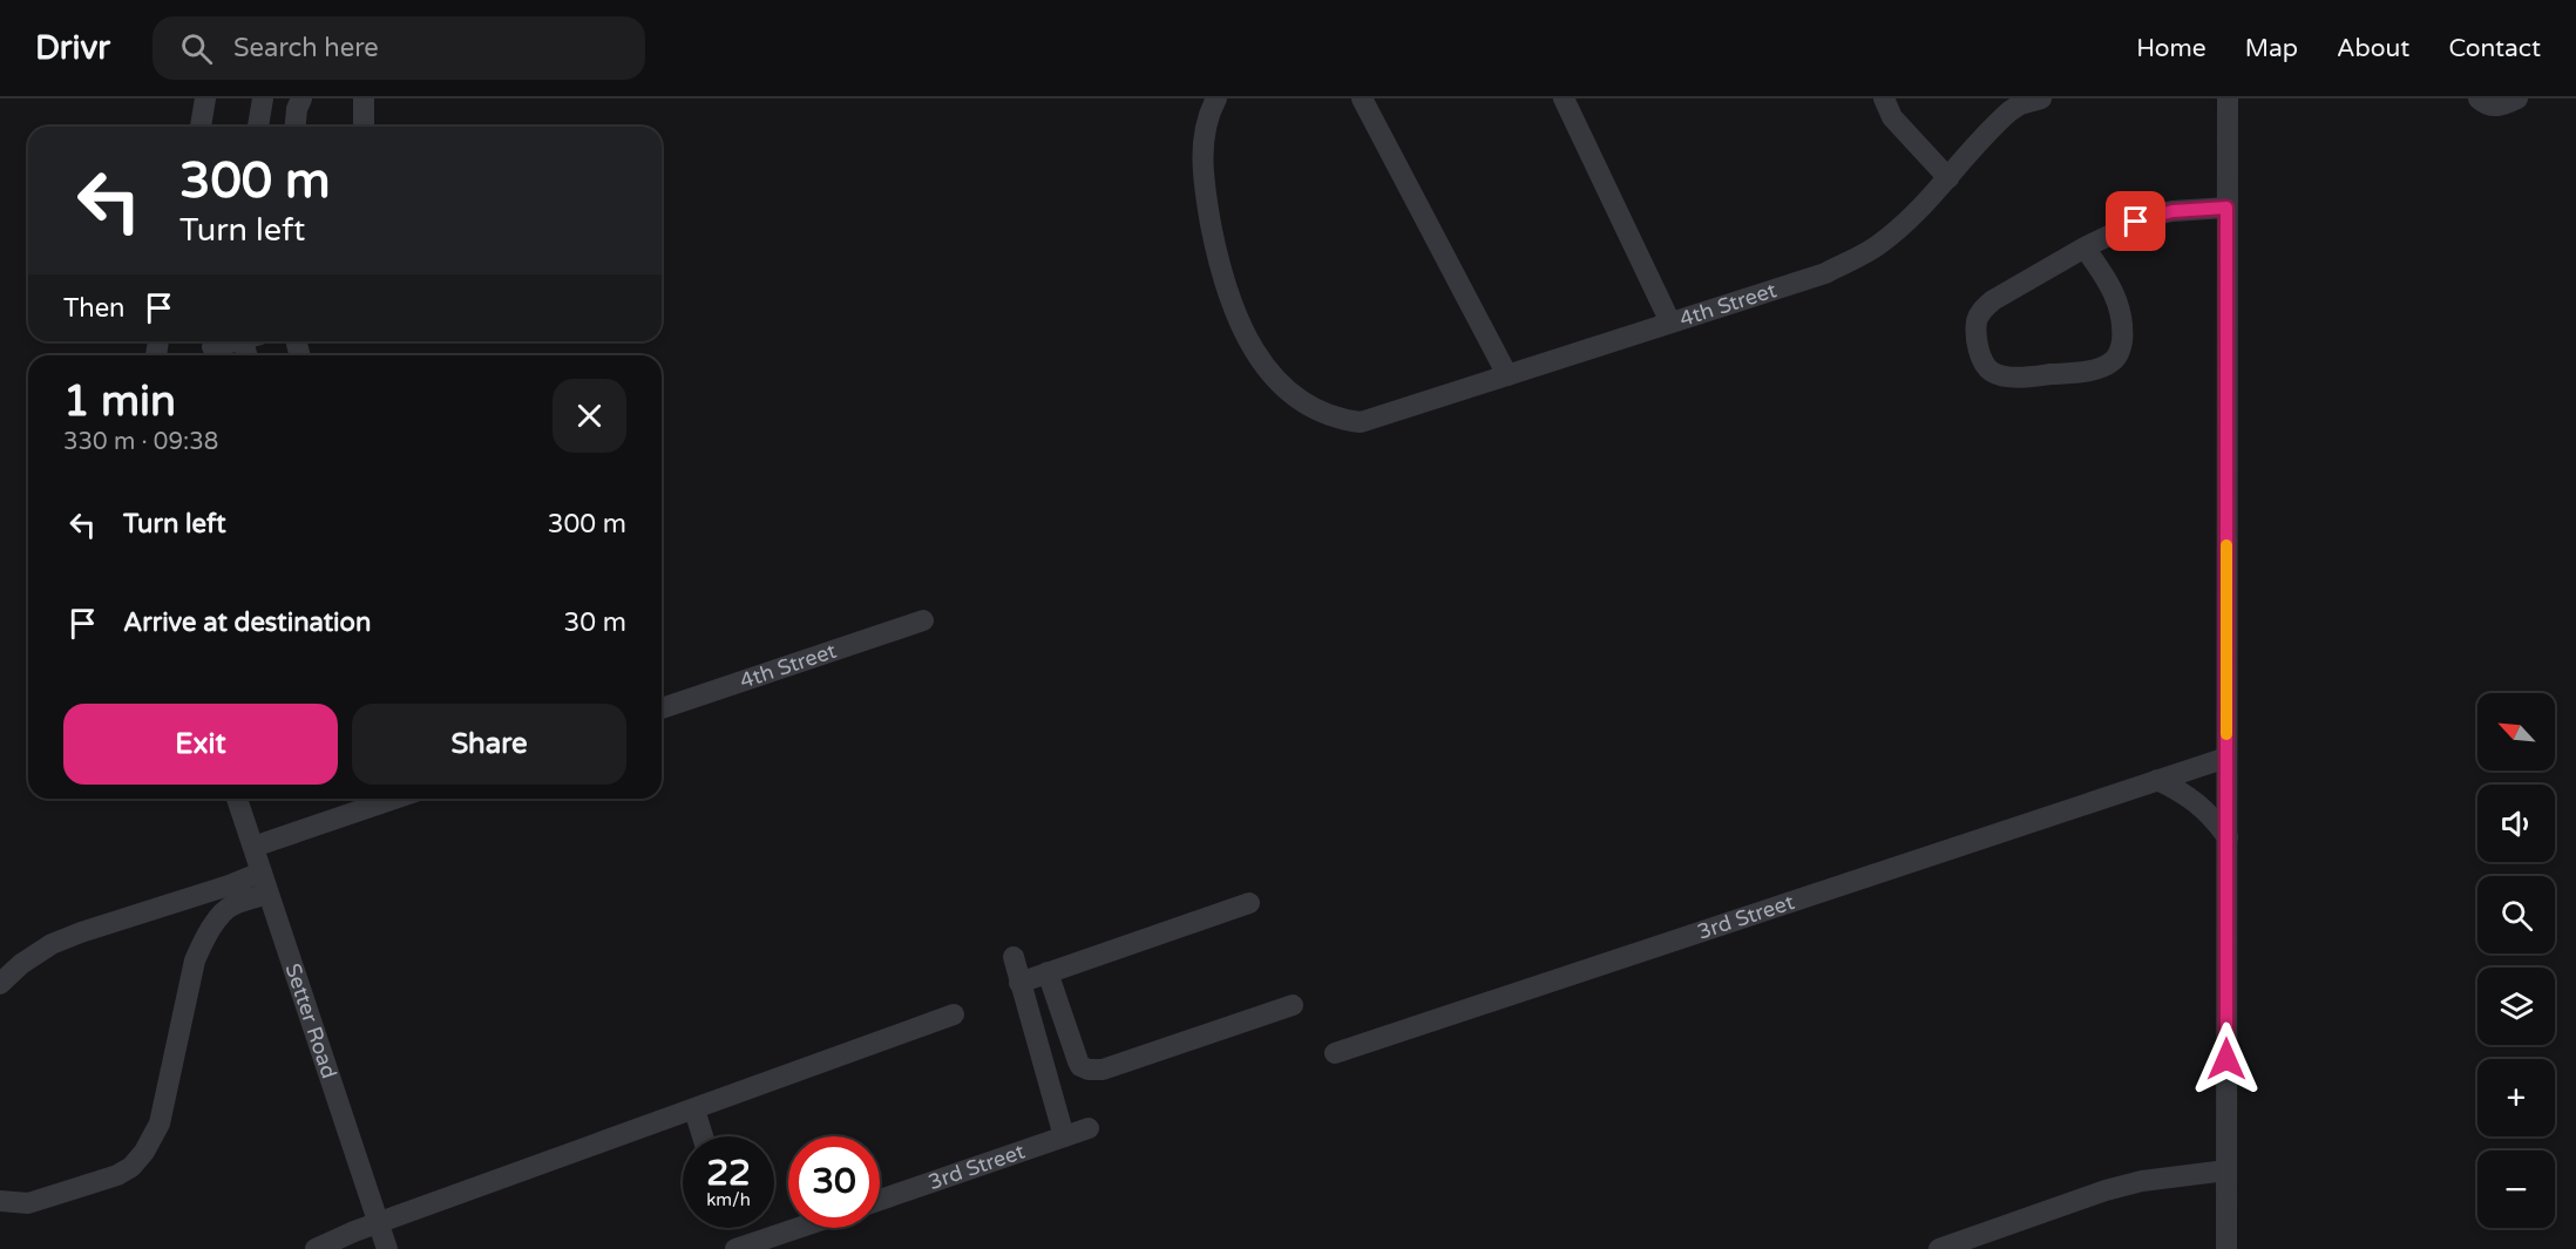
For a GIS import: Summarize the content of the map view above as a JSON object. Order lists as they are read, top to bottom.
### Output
{
  "streets": {
    "street": ["4th Street", "3rd Street", "Setter Road"]
  },
  "north": "top left",
  "page": {
    "header": "Drivr",
    "search": "Search here",
    "nav": [
      "Home",
      "Map",
      "About",
      "Contact"
    ],
    "turn": ["300 m", "Turn left"],
    "then": "Then",
    "heading": ["1 min", "330 m · 09:38"],
    "list": [
      {
        "name": "Turn left",
        "value": "300 m"
      },
      {
        "name": "Arrive at destination",
        "value": "30 m"
      }
    ],
    "buttons": ["Exit", "Share"],
    "map_buttons": ["+", "−"],
    "speed": "22 km/h",
    "limit": "30"
  }
}
